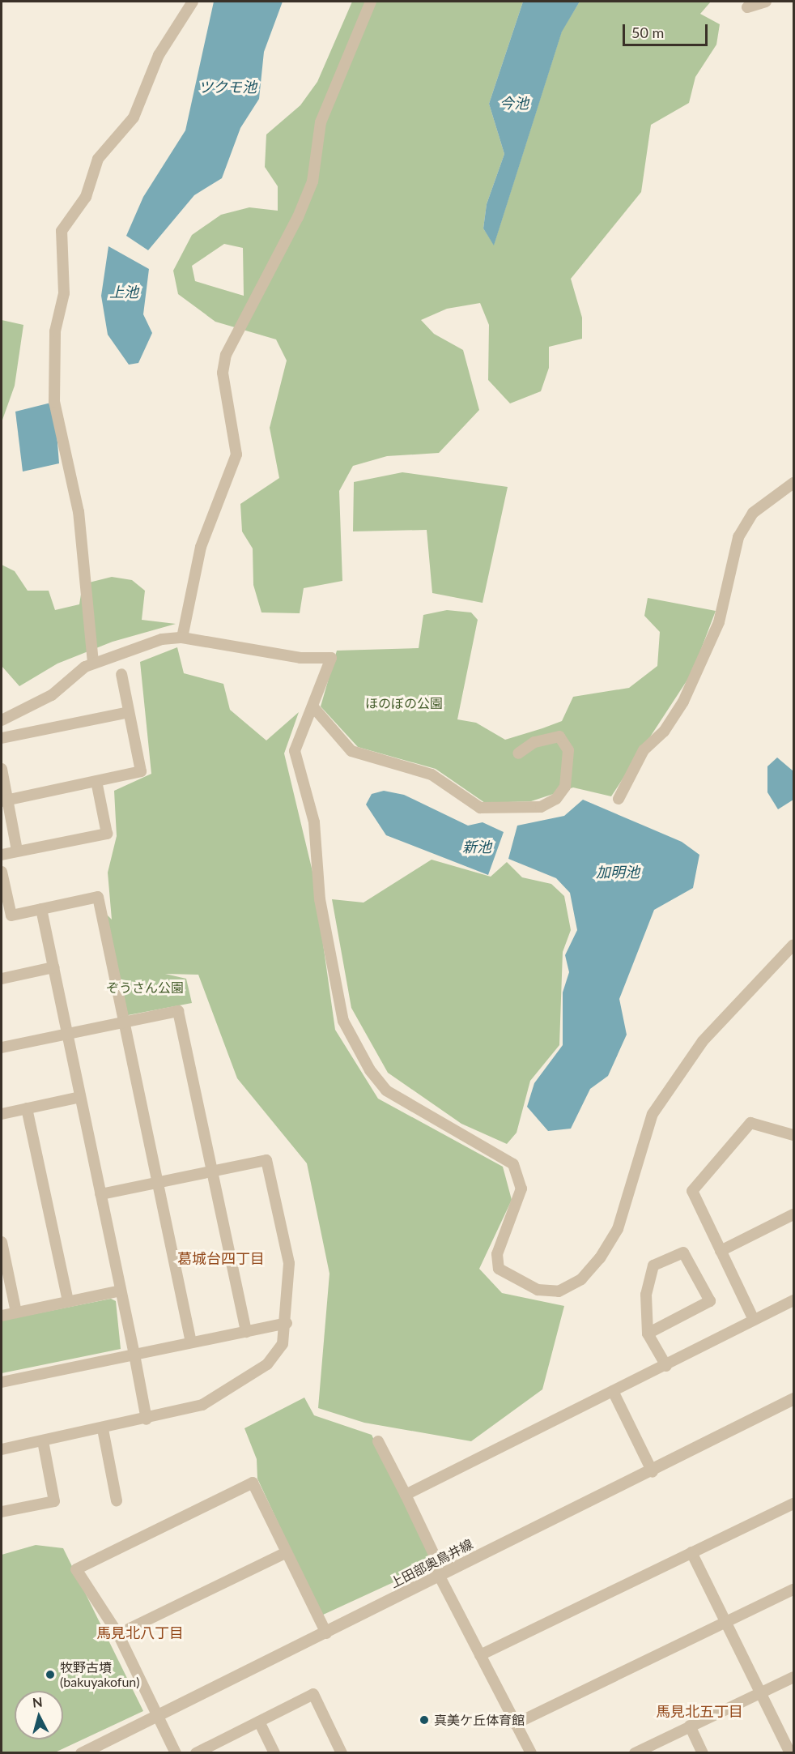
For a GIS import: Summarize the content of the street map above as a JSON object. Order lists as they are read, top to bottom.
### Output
{
  "streets": {
    "street": ["上田部奥鳥井線"]
  },
  "districts": ["葛城台四丁目", "馬見北八丁目", "馬見北五丁目"],
  "water": [
    "ツクモ池",
    "今池",
    "上池",
    "新池",
    "加明池"
  ],
  "parks": ["ほのぼの公園", "ぞうさん公園"],
  "places": ["牧野古墳 (bakuyakofun)", "真美ケ丘体育館"],
  "scale_bar": "50 m",
  "north": "top"
}
